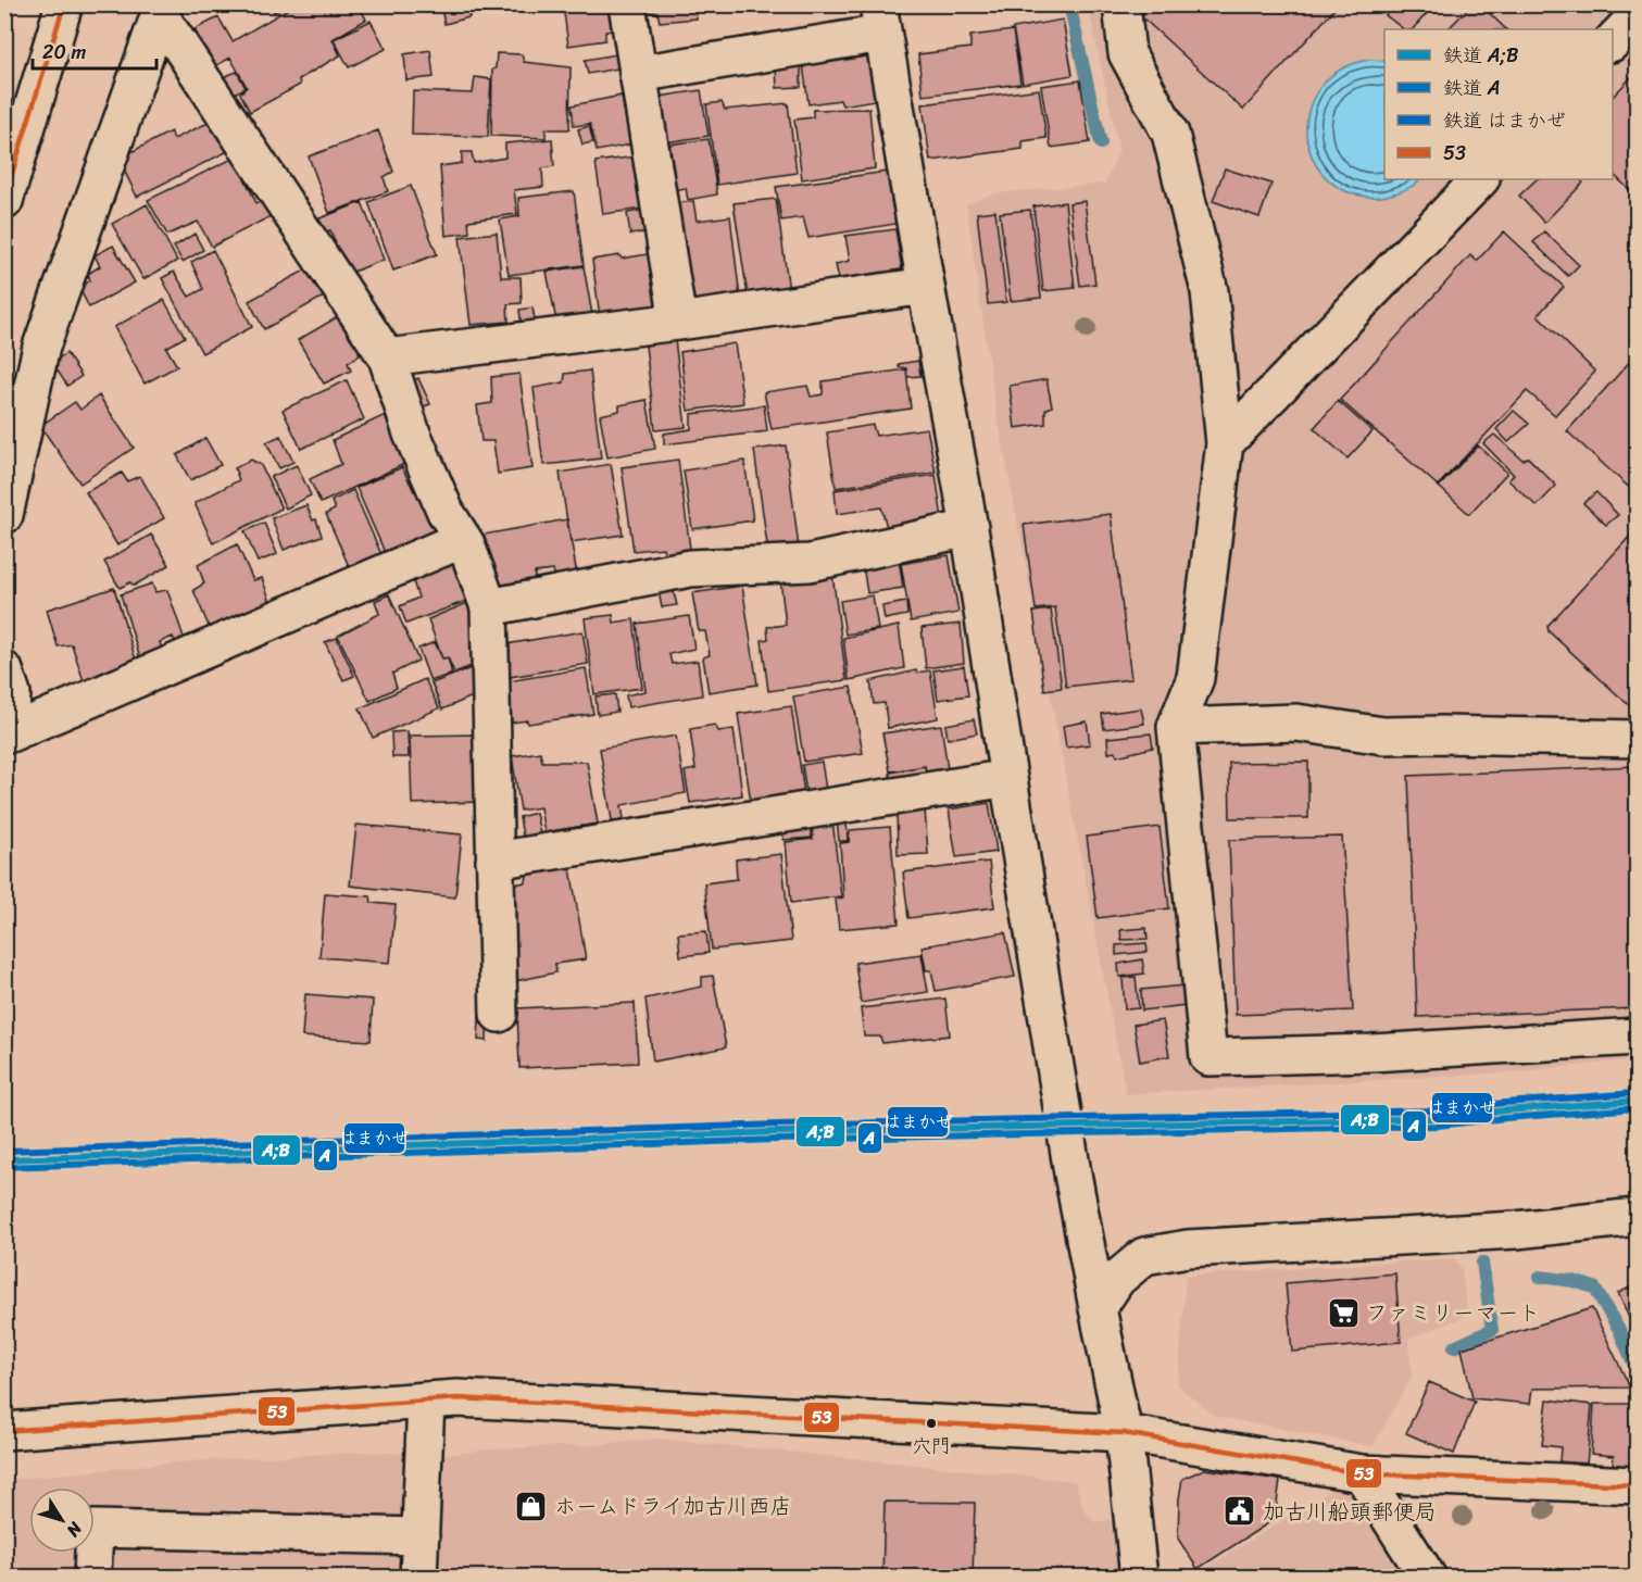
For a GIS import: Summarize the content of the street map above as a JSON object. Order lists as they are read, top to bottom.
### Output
{
  "places": {
    "supermarket": ["ファミリーマート"],
    "other": ["穴門"],
    "shop": ["ホームドライ加古川西店"],
    "public building": ["加古川船頭郵便局"]
  },
  "lines": [
    "transit line 53",
    "rail line はまかぜ",
    "rail line A;B",
    "rail line A"
  ],
  "legend": [
    "鉄道 A;B",
    "鉄道 A",
    "鉄道 はまかぜ",
    "53"
  ],
  "scale_bar": "20 m",
  "north": "bottom right"
}
